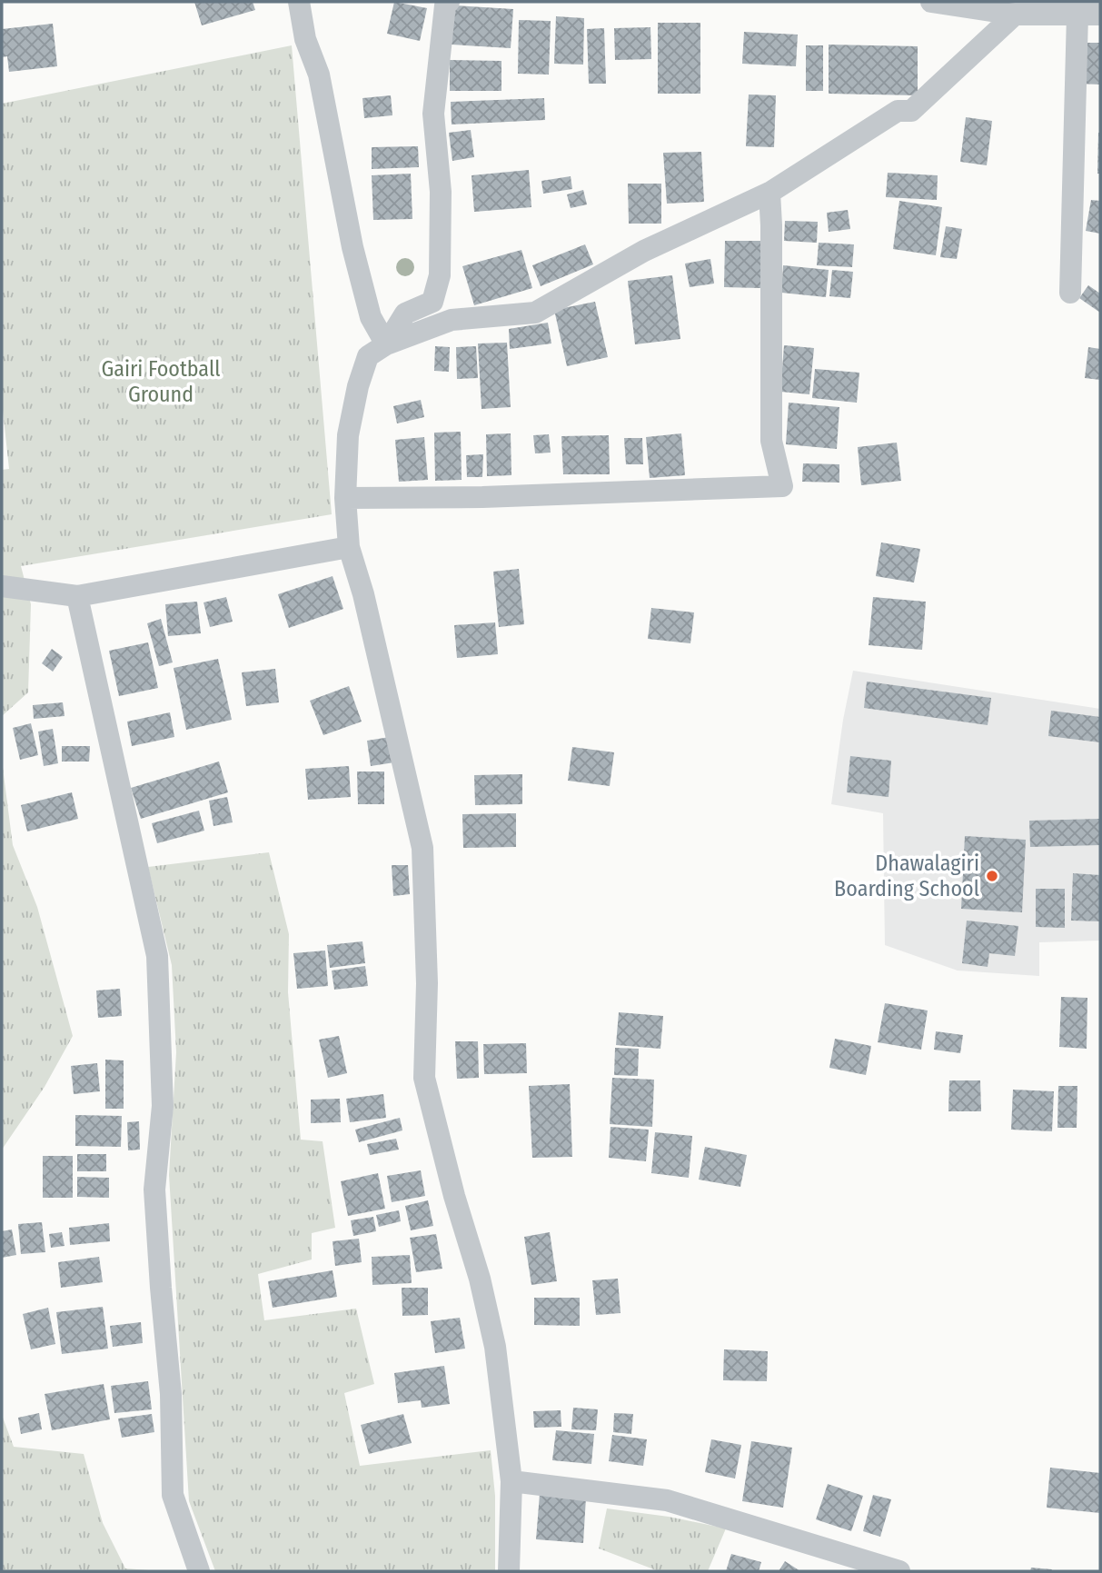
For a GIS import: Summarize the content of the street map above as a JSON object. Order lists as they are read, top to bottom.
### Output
{
  "parks": ["Gairi Football Ground"],
  "places": ["Dhawalagiri Boarding School"]
}
